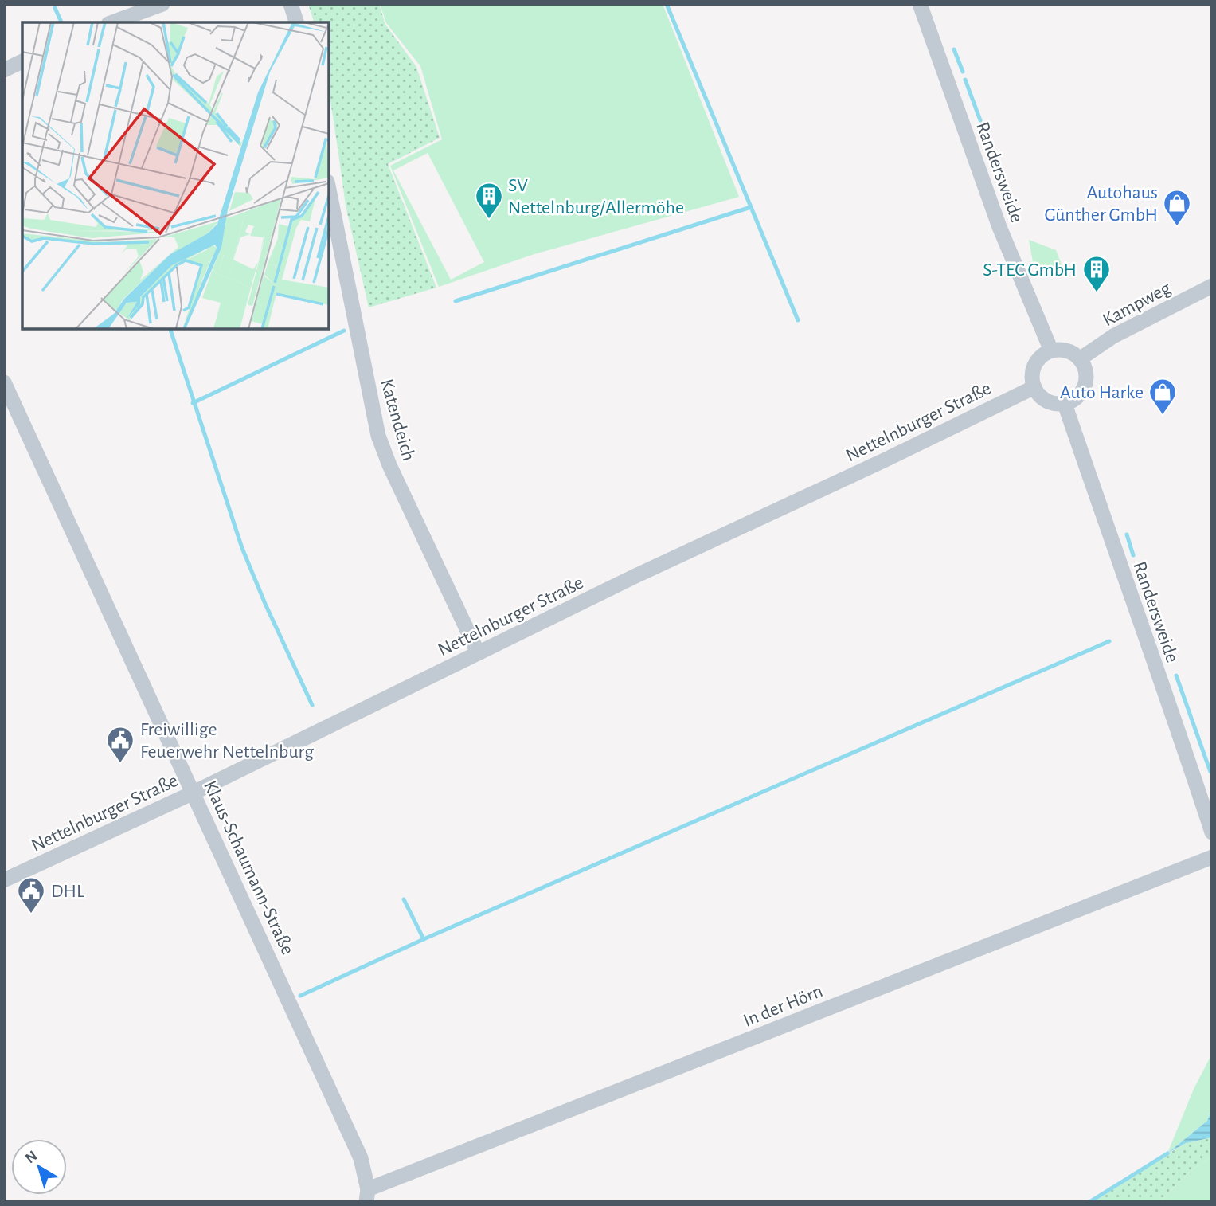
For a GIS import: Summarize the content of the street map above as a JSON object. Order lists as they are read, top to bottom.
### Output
{
  "streets": {
    "street": [
      "Randersweide",
      "Kampweg",
      "Katendeich",
      "Nettelnburger Straße",
      "Klaus-Schaumann-Straße",
      "In der Hörn"
    ]
  },
  "crossings": [
    ["Randersweide", "Kampweg"],
    ["Randersweide", "Nettelnburger Straße"],
    ["Kampweg", "Nettelnburger Straße"],
    ["Katendeich", "Nettelnburger Straße"],
    ["Nettelnburger Straße", "Klaus-Schaumann-Straße"],
    ["Klaus-Schaumann-Straße", "In der Hörn"]
  ],
  "places": {
    "building": ["SV Nettelnburg/Allermöhe", "S-TEC GmbH"],
    "shop": ["Autohaus Günther GmbH", "Auto Harke"],
    "public building": ["Freiwillige Feuerwehr Nettelnburg", "DHL"]
  },
  "north": "top left"
}
